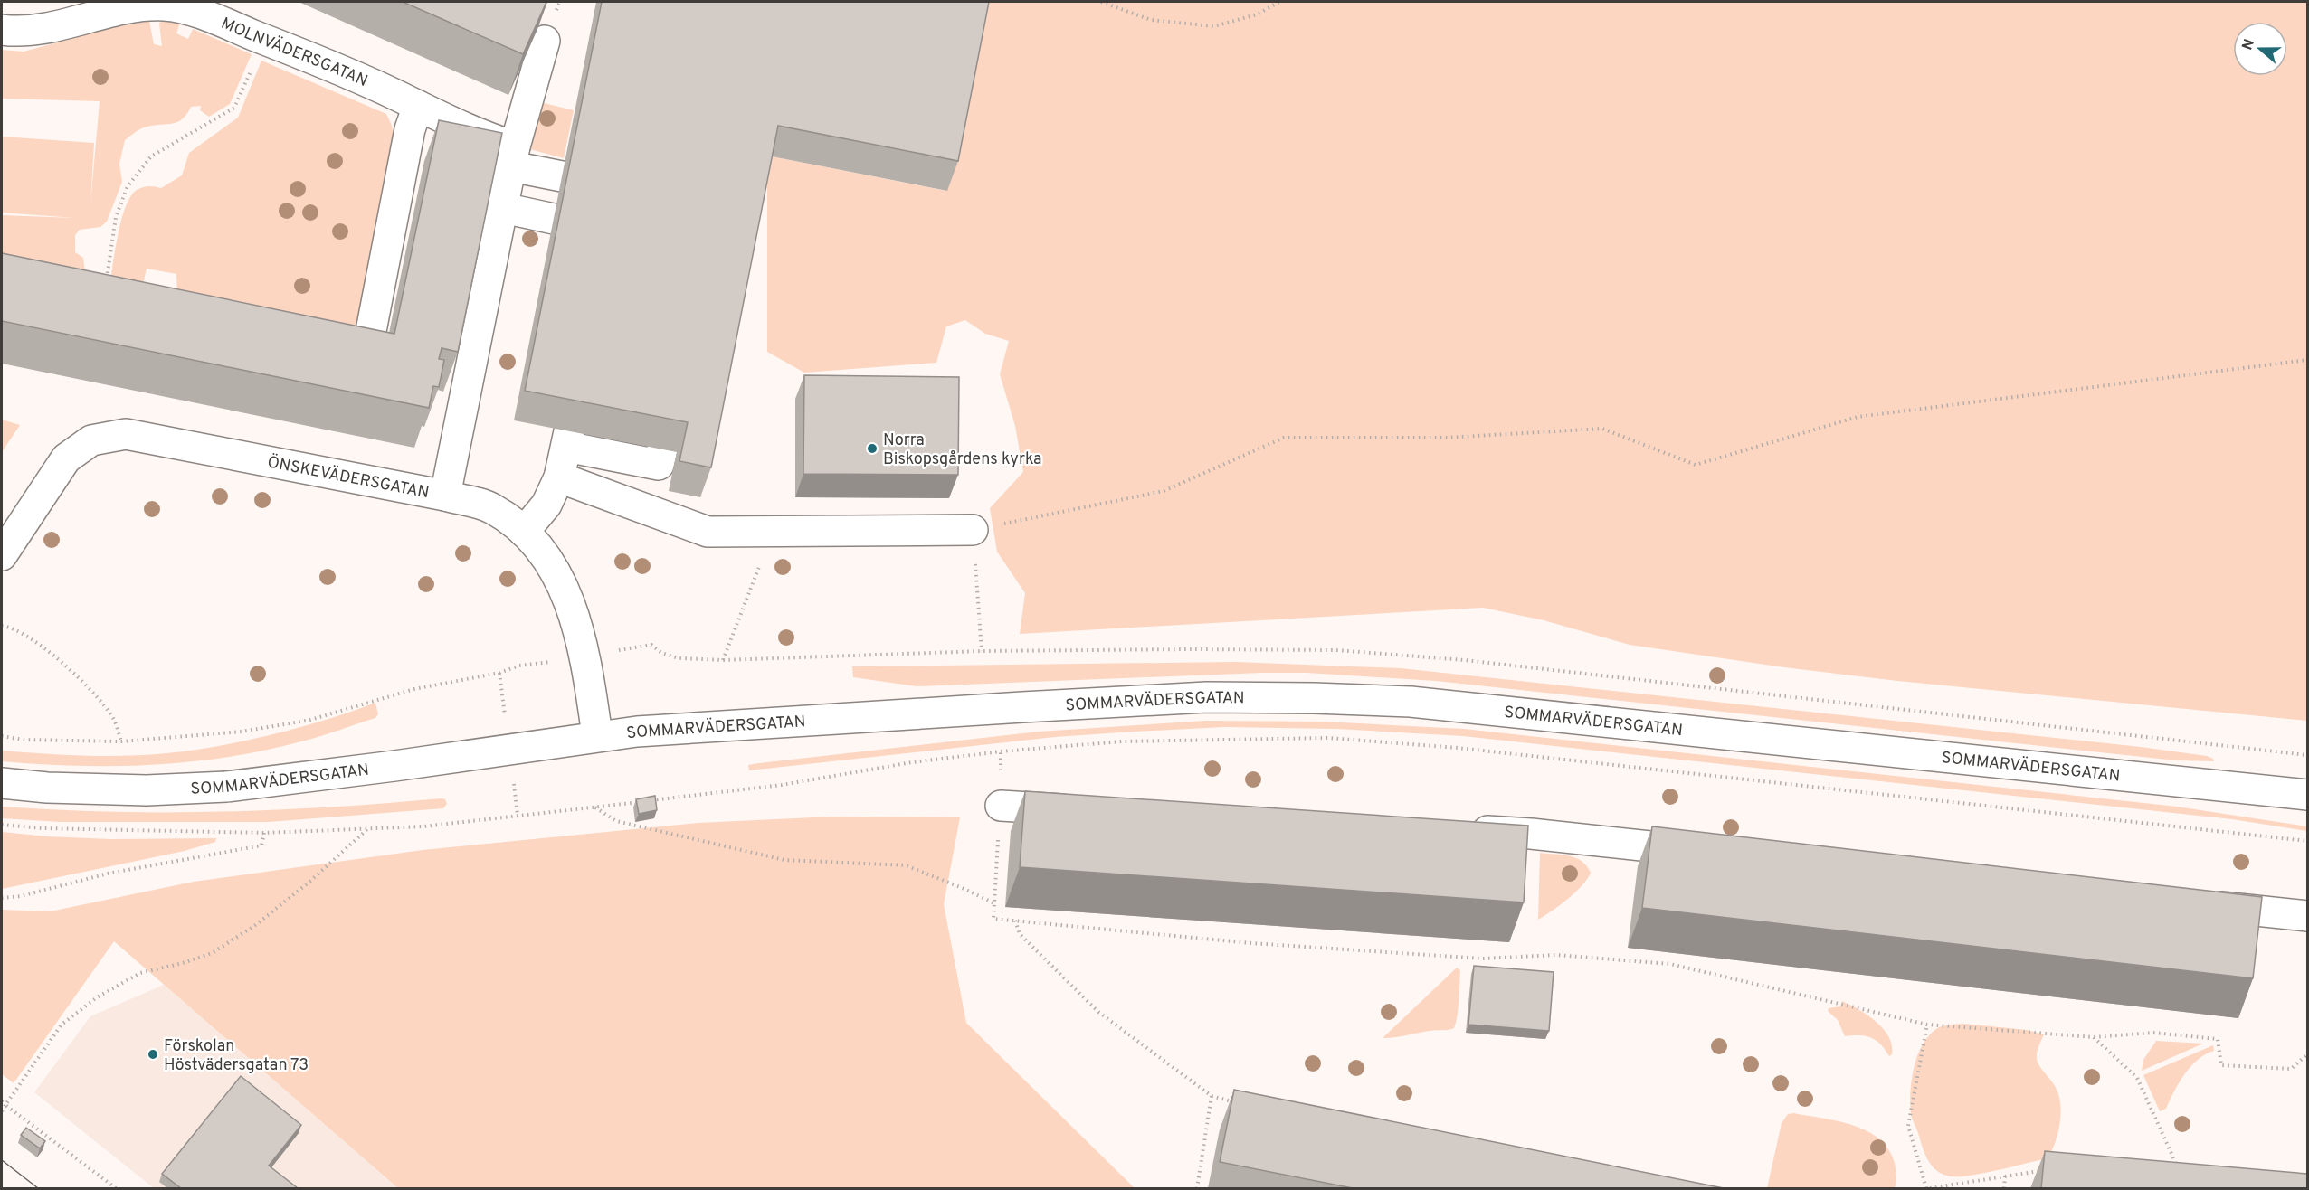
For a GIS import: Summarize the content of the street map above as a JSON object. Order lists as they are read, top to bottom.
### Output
{
  "streets": {
    "street": ["MOLNVÄDERSGATAN", "ÖNSKEVÄDERSGATAN", "SOMMARVÄDERSGATAN"]
  },
  "crossings": [
    ["ÖNSKEVÄDERSGATAN", "SOMMARVÄDERSGATAN"]
  ],
  "places": ["Norra Biskopsgårdens kyrka", "Förskolan Höstvädersgatan 73"],
  "north": "left"
}
